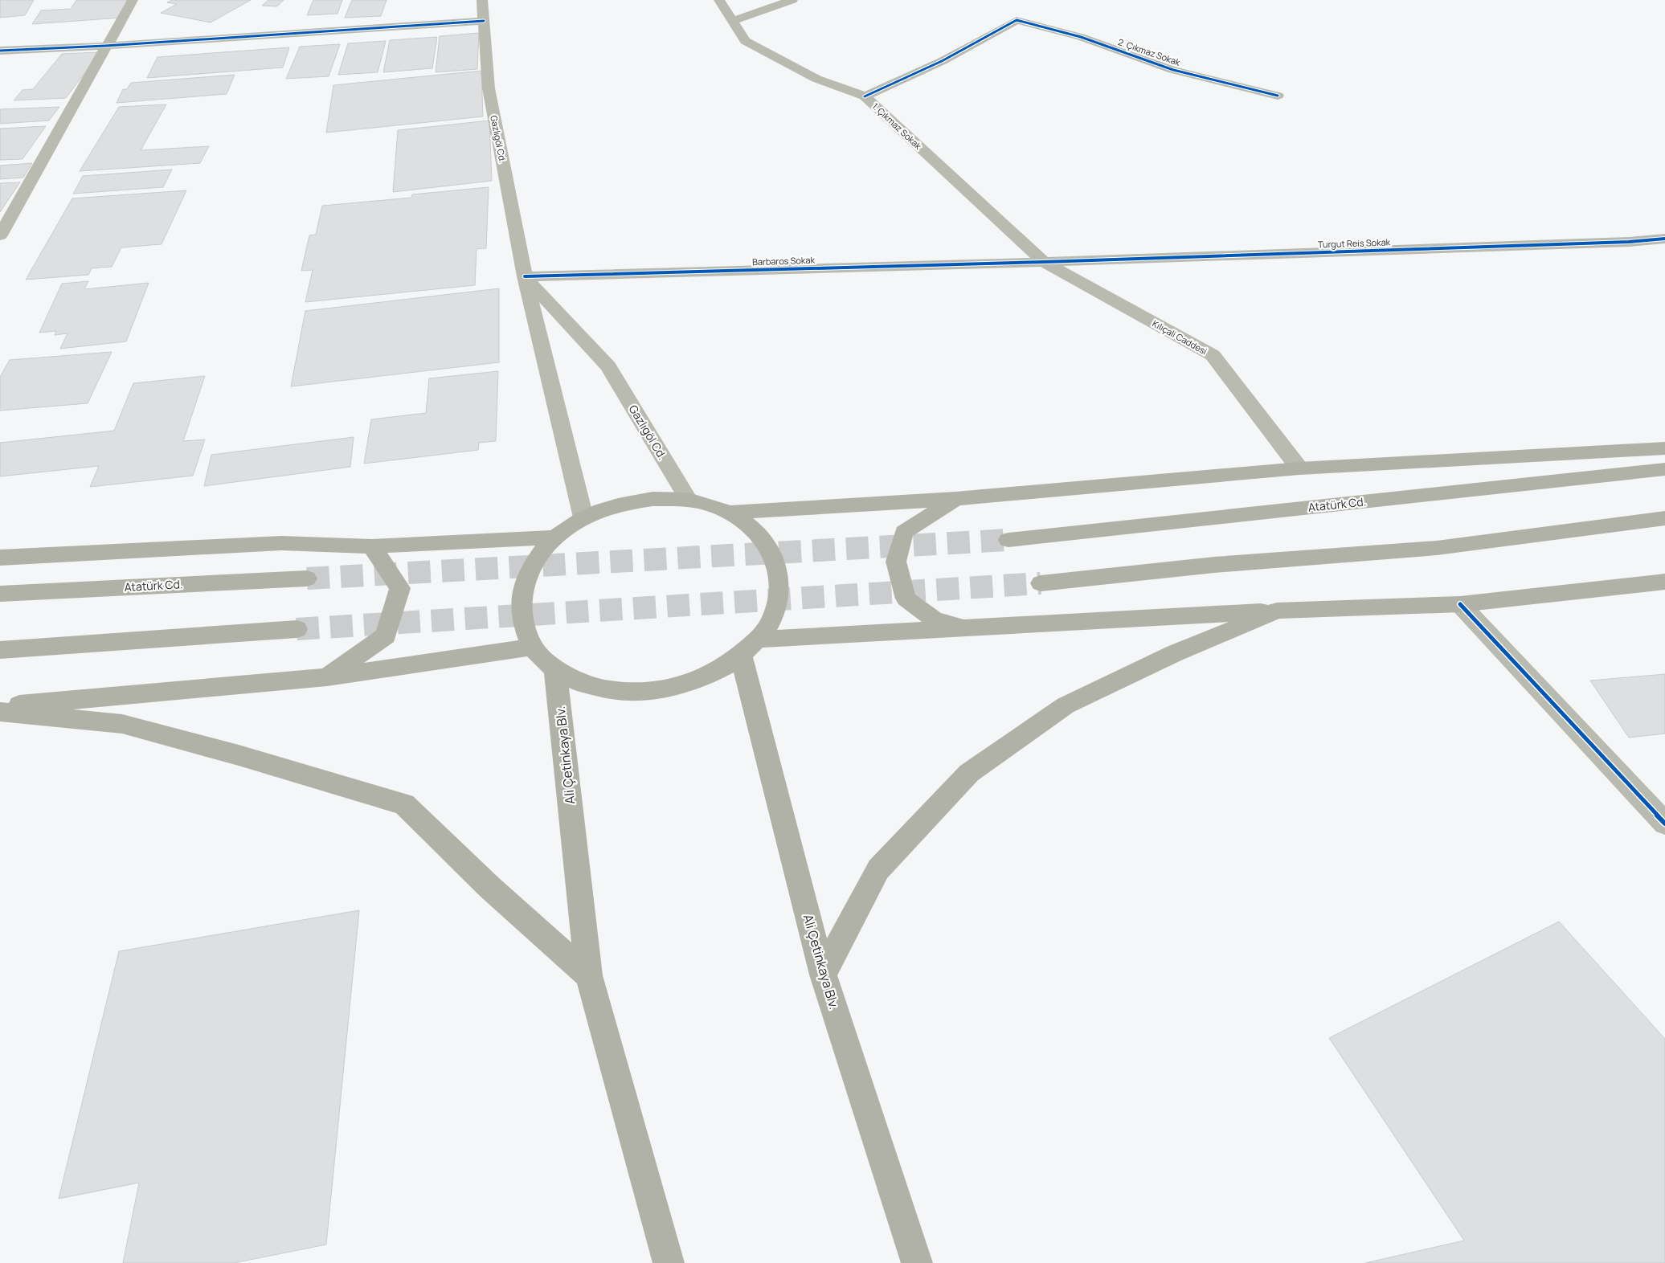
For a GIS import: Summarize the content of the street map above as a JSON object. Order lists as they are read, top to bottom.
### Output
{
  "streets": {
    "main road": ["Atatürk Cd.", "Ali Çetinkaya Blv."],
    "street": [
      "2. Çıkmaz Sokak",
      "1. Çıkmaz Sokak",
      "Gazlıgöl Cd.",
      "Turgut Reis Sokak",
      "Barbaros Sokak",
      "Kılıçali Caddesi"
    ]
  },
  "crossings": [
    ["2. Çıkmaz Sokak", "1. Çıkmaz Sokak"],
    ["1. Çıkmaz Sokak", "Turgut Reis Sokak"],
    ["1. Çıkmaz Sokak", "Barbaros Sokak"],
    ["1. Çıkmaz Sokak", "Kılıçali Caddesi"],
    ["Gazlıgöl Cd.", "Barbaros Sokak"],
    ["Turgut Reis Sokak", "Barbaros Sokak"],
    ["Turgut Reis Sokak", "Kılıçali Caddesi"],
    ["Barbaros Sokak", "Kılıçali Caddesi"]
  ]
}
